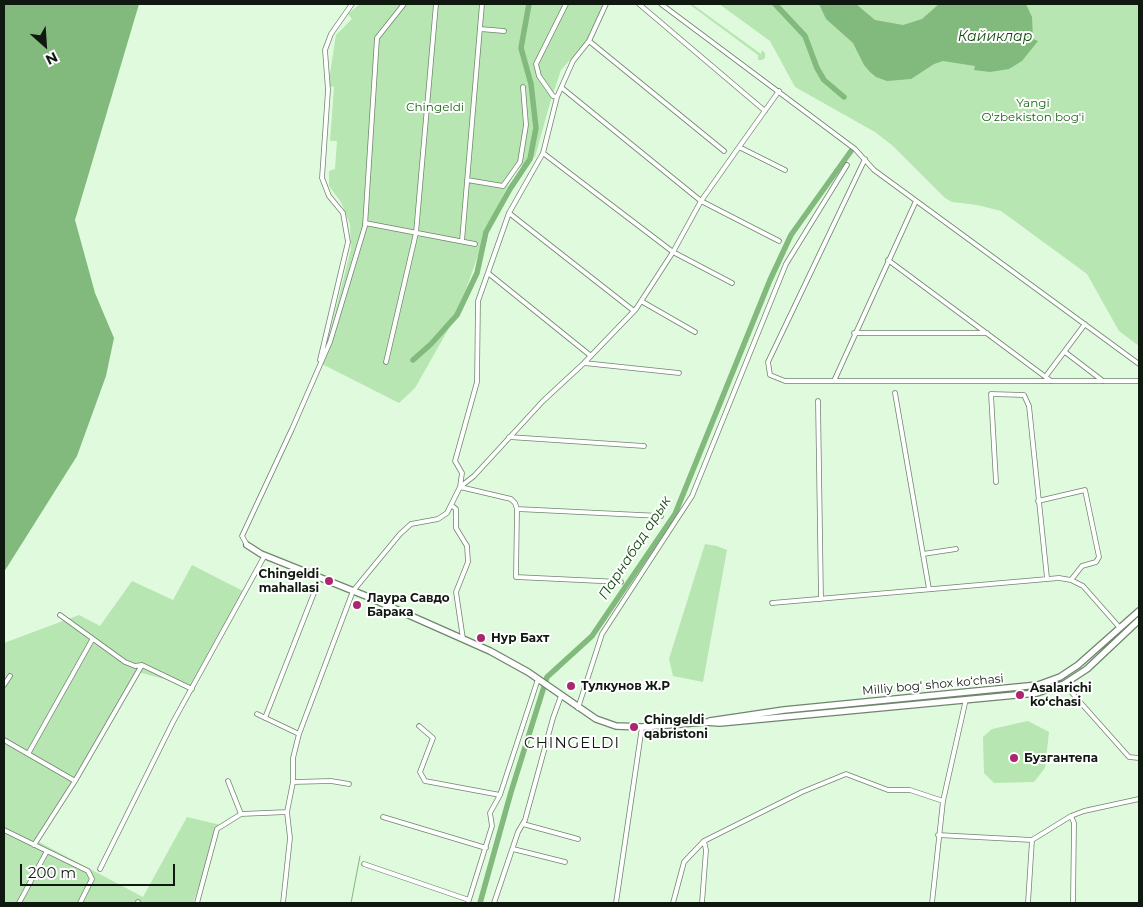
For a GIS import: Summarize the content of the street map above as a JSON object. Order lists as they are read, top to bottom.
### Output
{
  "streets": {
    "main road": ["Milliy bog‘ shox ko‘chasi"]
  },
  "districts": ["CHINGELDI"],
  "water": ["Кайиклар", "Парнабад арык"],
  "parks": ["Yangi O'zbekiston bog'i", "Chingeldi"],
  "places": [
    "Chingeldi mahallasi",
    "Лаура Савдо Барака",
    "Нур Бахт",
    "Тулкунов Ж.Р",
    "Asalarichi koʻchasi",
    "Chingeldi qabristoni",
    "Бузгантепа"
  ],
  "scale_bar": "200 m",
  "north": "bottom right"
}
